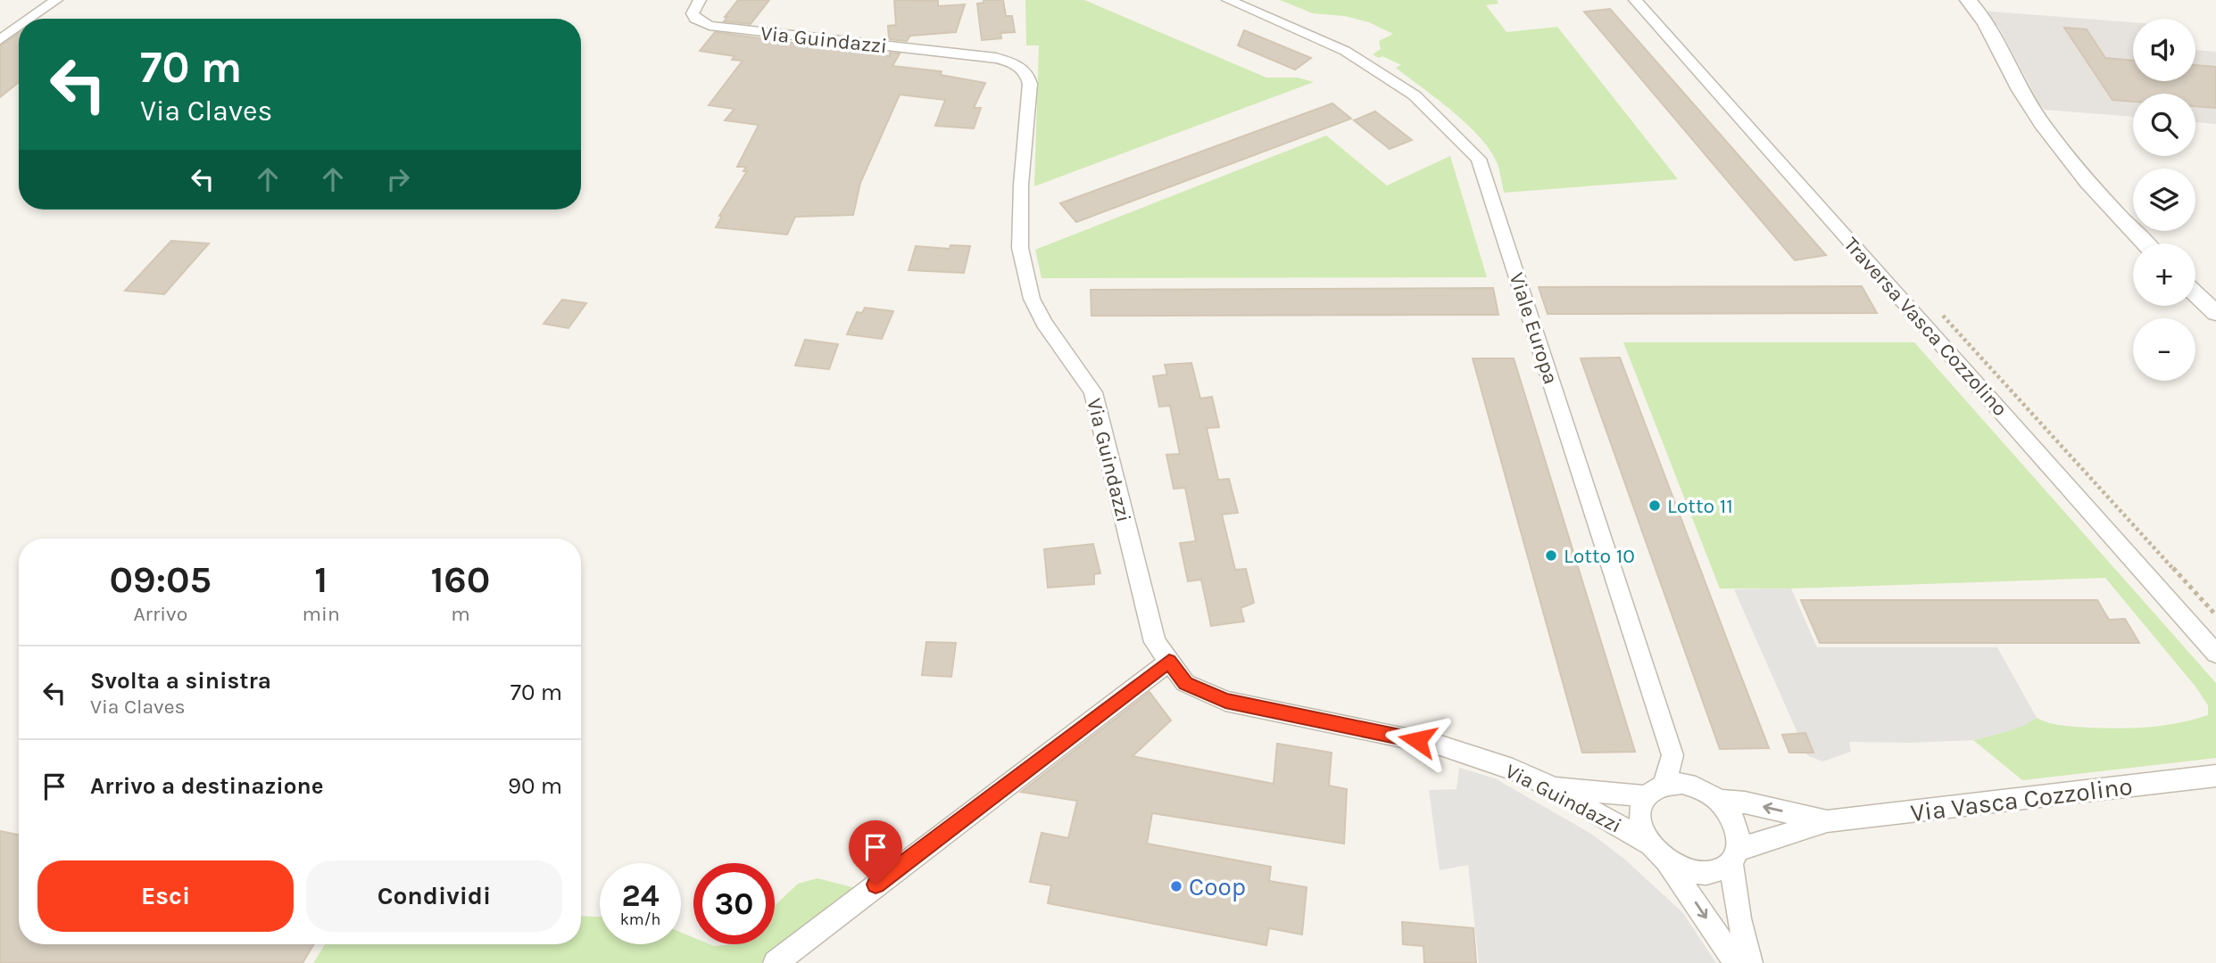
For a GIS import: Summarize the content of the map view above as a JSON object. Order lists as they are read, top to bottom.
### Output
{
  "streets": {
    "street": [
      "Via Guindazzi",
      "Traversa Vasca Cozzolino",
      "Viale Europa",
      "Via Vasca Cozzolino"
    ]
  },
  "crossings": [
    ["Via Guindazzi", "Via Vasca Cozzolino"]
  ],
  "places": ["Lotto 11", "Lotto 10", "Coop"],
  "page": {
    "map_buttons": ["+", "−"],
    "turn": ["70 m", "Via Claves"],
    "eta": [
      "09:05",
      "Arrivo",
      "1",
      "min",
      "160",
      "m"
    ],
    "list": [
      {
        "name": "Svolta a sinistra",
        "note": "Via Claves",
        "value": "70 m"
      },
      {
        "name": "Arrivo a destinazione",
        "value": "90 m"
      }
    ],
    "buttons": ["Esci", "Condividi"],
    "speed": "24 km/h",
    "limit": "30"
  }
}
